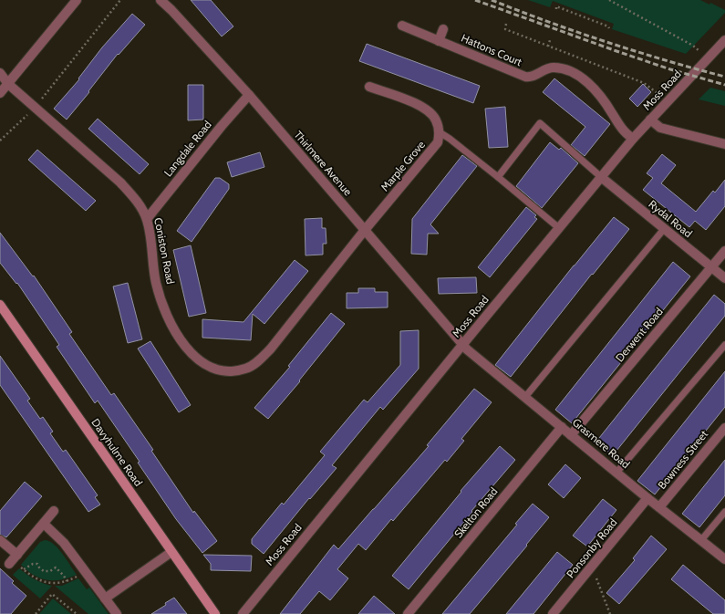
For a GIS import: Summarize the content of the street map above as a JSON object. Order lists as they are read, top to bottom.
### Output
{
  "streets": {
    "street": [
      "Hattons Court",
      "Moss Road",
      "Langdale Road",
      "Thirlmere Avenue",
      "Marple Grove",
      "Rydal Road",
      "Coniston Road",
      "Derwent Road",
      "Grasmere Road",
      "Davyhulme Road",
      "Bowness Street",
      "Skelton Road",
      "Ponsonby Road"
    ]
  },
  "crossings": [
    ["Hattons Court", "Moss Road"],
    ["Moss Road", "Thirlmere Avenue"],
    ["Moss Road", "Rydal Road"],
    ["Moss Road", "Grasmere Road"],
    ["Langdale Road", "Thirlmere Avenue"],
    ["Langdale Road", "Coniston Road"],
    ["Thirlmere Avenue", "Marple Grove"],
    ["Thirlmere Avenue", "Coniston Road"],
    ["Thirlmere Avenue", "Grasmere Road"],
    ["Marple Grove", "Coniston Road"],
    ["Rydal Road", "Derwent Road"],
    ["Derwent Road", "Grasmere Road"],
    ["Grasmere Road", "Bowness Street"],
    ["Grasmere Road", "Skelton Road"],
    ["Grasmere Road", "Ponsonby Road"]
  ]
}
